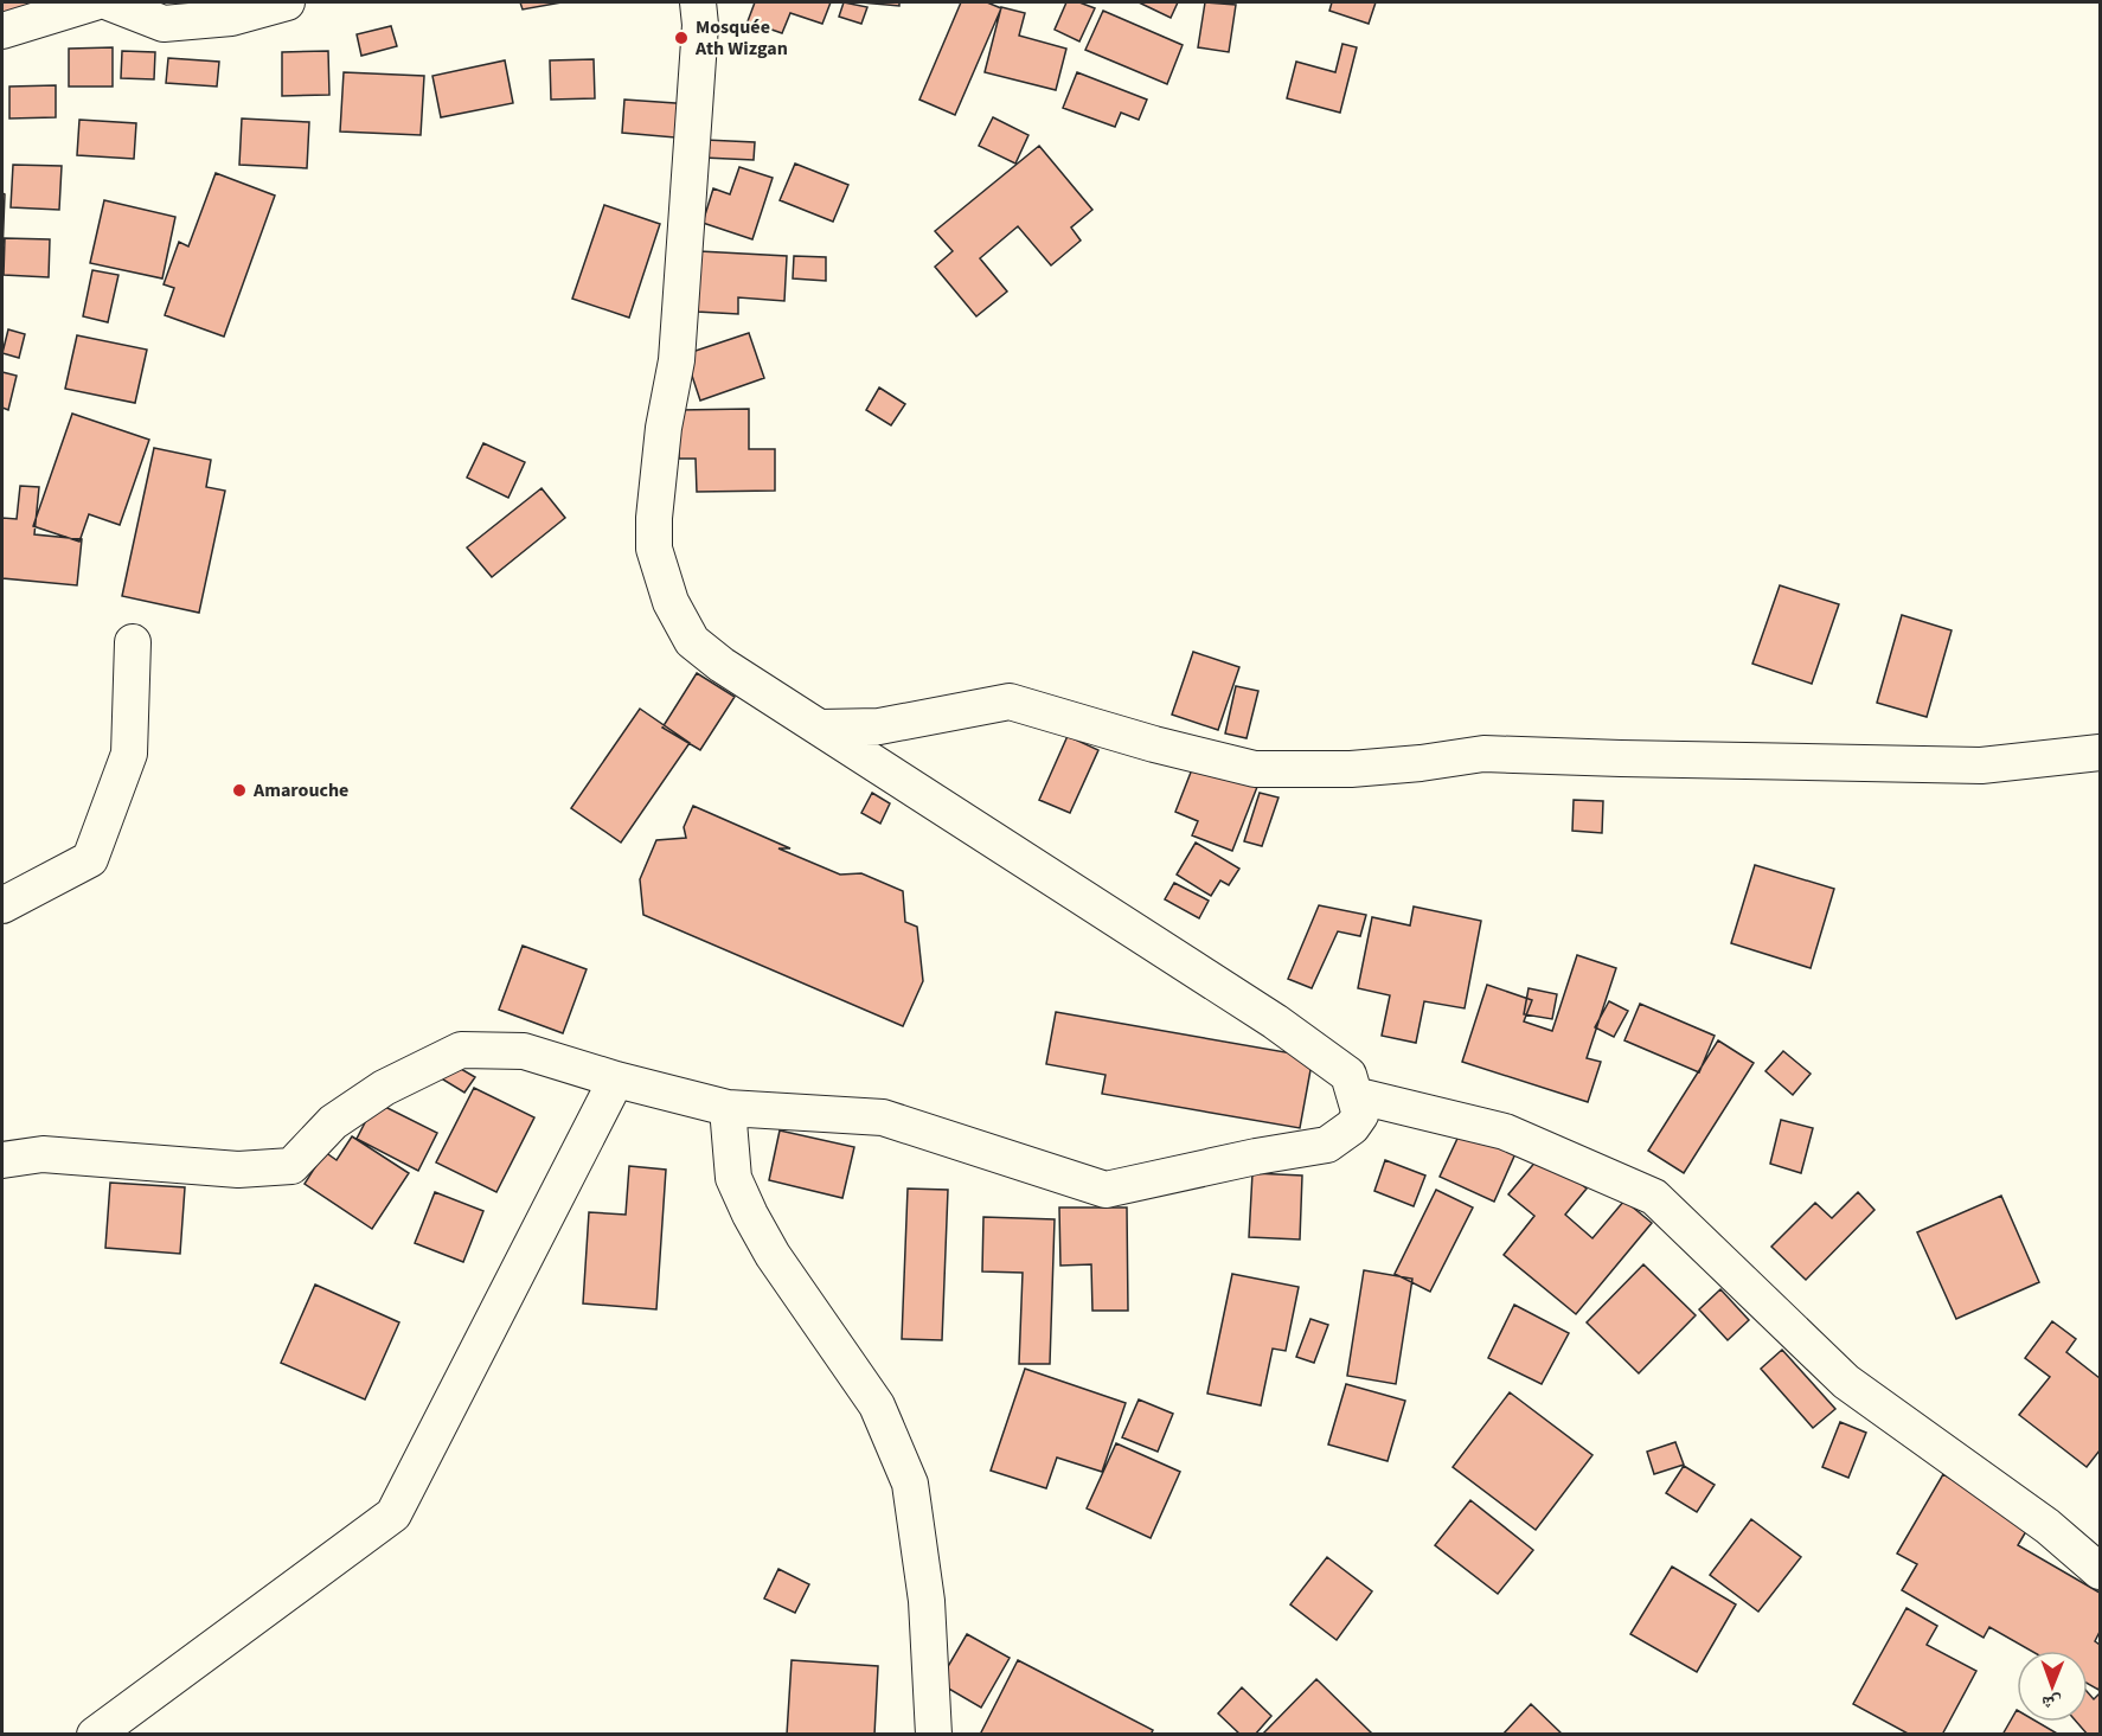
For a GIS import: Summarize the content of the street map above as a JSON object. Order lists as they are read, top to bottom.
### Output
{
  "places": ["Mosquée Ath Wizgan", "Amarouche"],
  "north": "bottom"
}
